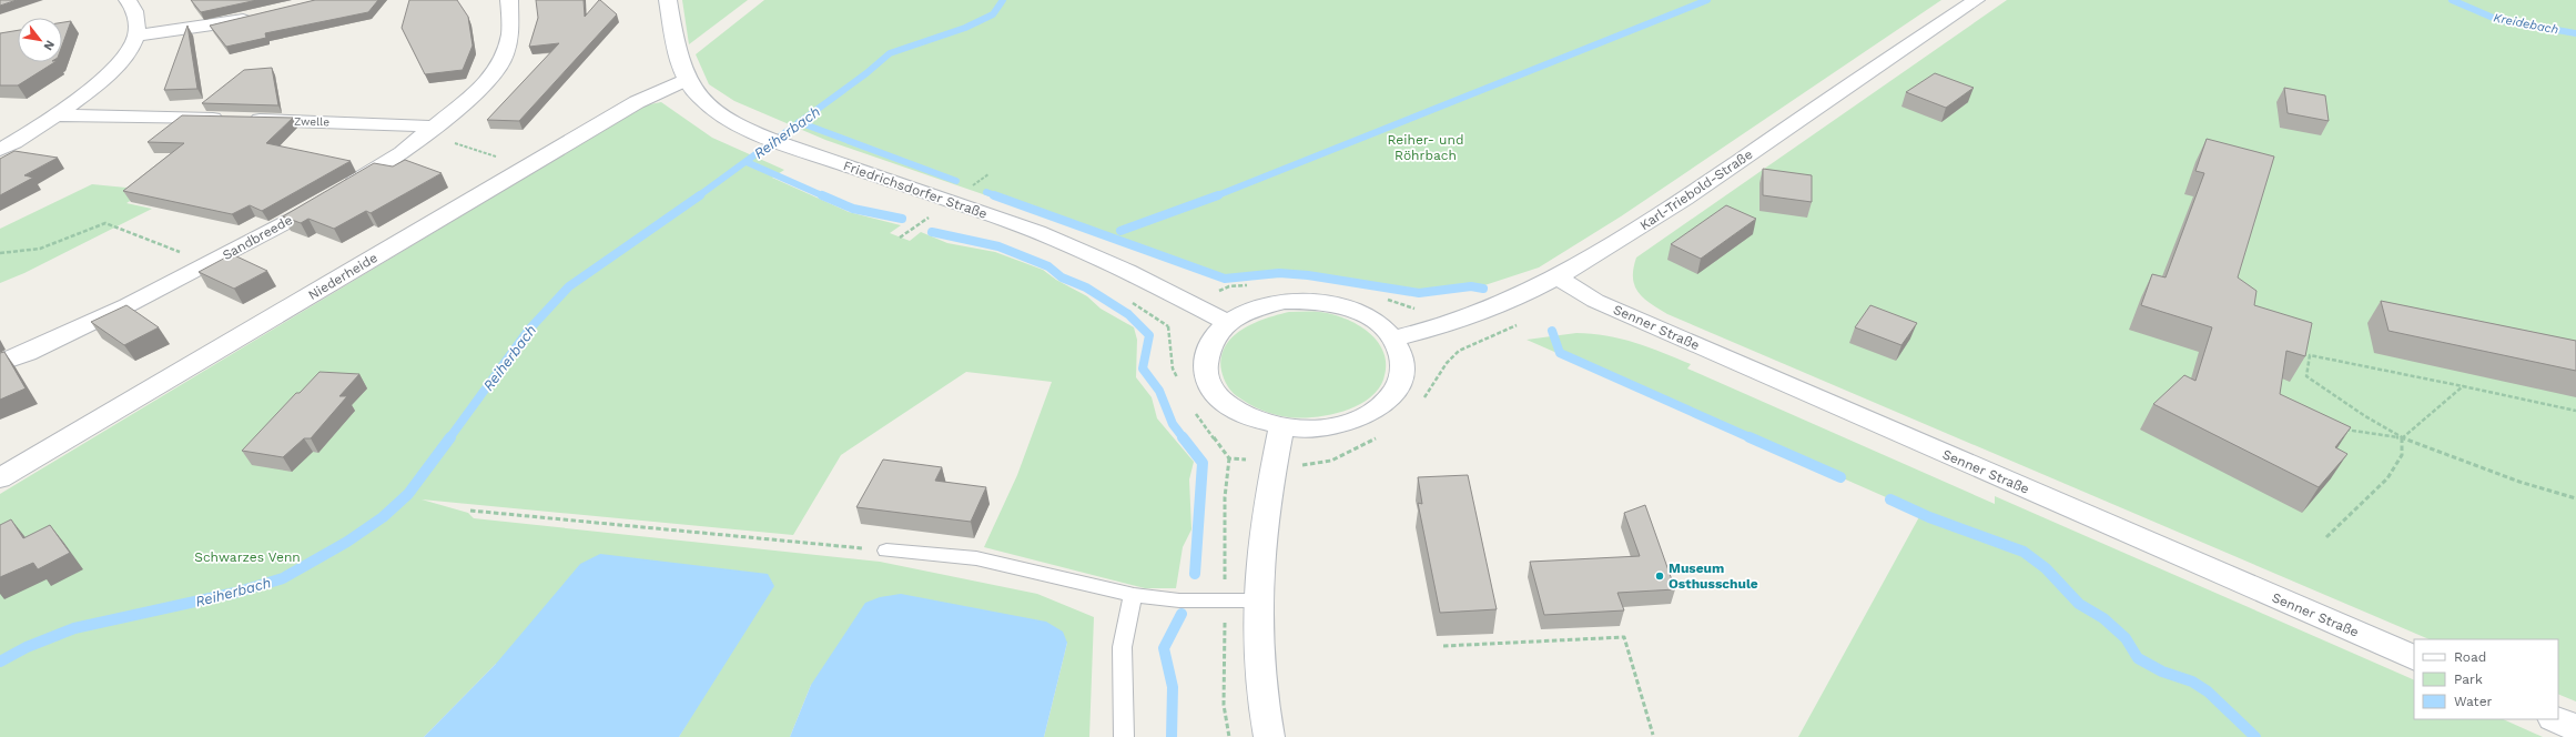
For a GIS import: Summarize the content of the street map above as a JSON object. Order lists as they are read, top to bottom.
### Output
{
  "streets": {
    "street": [
      "Zwelle",
      "Friedrichsdorfer Straße",
      "Karl-Triebold-Straße",
      "Sandbreede",
      "Niederheide",
      "Senner Straße"
    ]
  },
  "crossings": [
    ["Zwelle", "Sandbreede"],
    ["Friedrichsdorfer Straße", "Niederheide"],
    ["Karl-Triebold-Straße", "Senner Straße"]
  ],
  "water": ["Kreidebach", "Reiherbach"],
  "parks": ["Reiher- und Röhrbach", "Schwarzes Venn"],
  "places": ["Museum Osthusschule"],
  "legend": ["Road", "Park", "Water"],
  "north": "bottom right"
}
